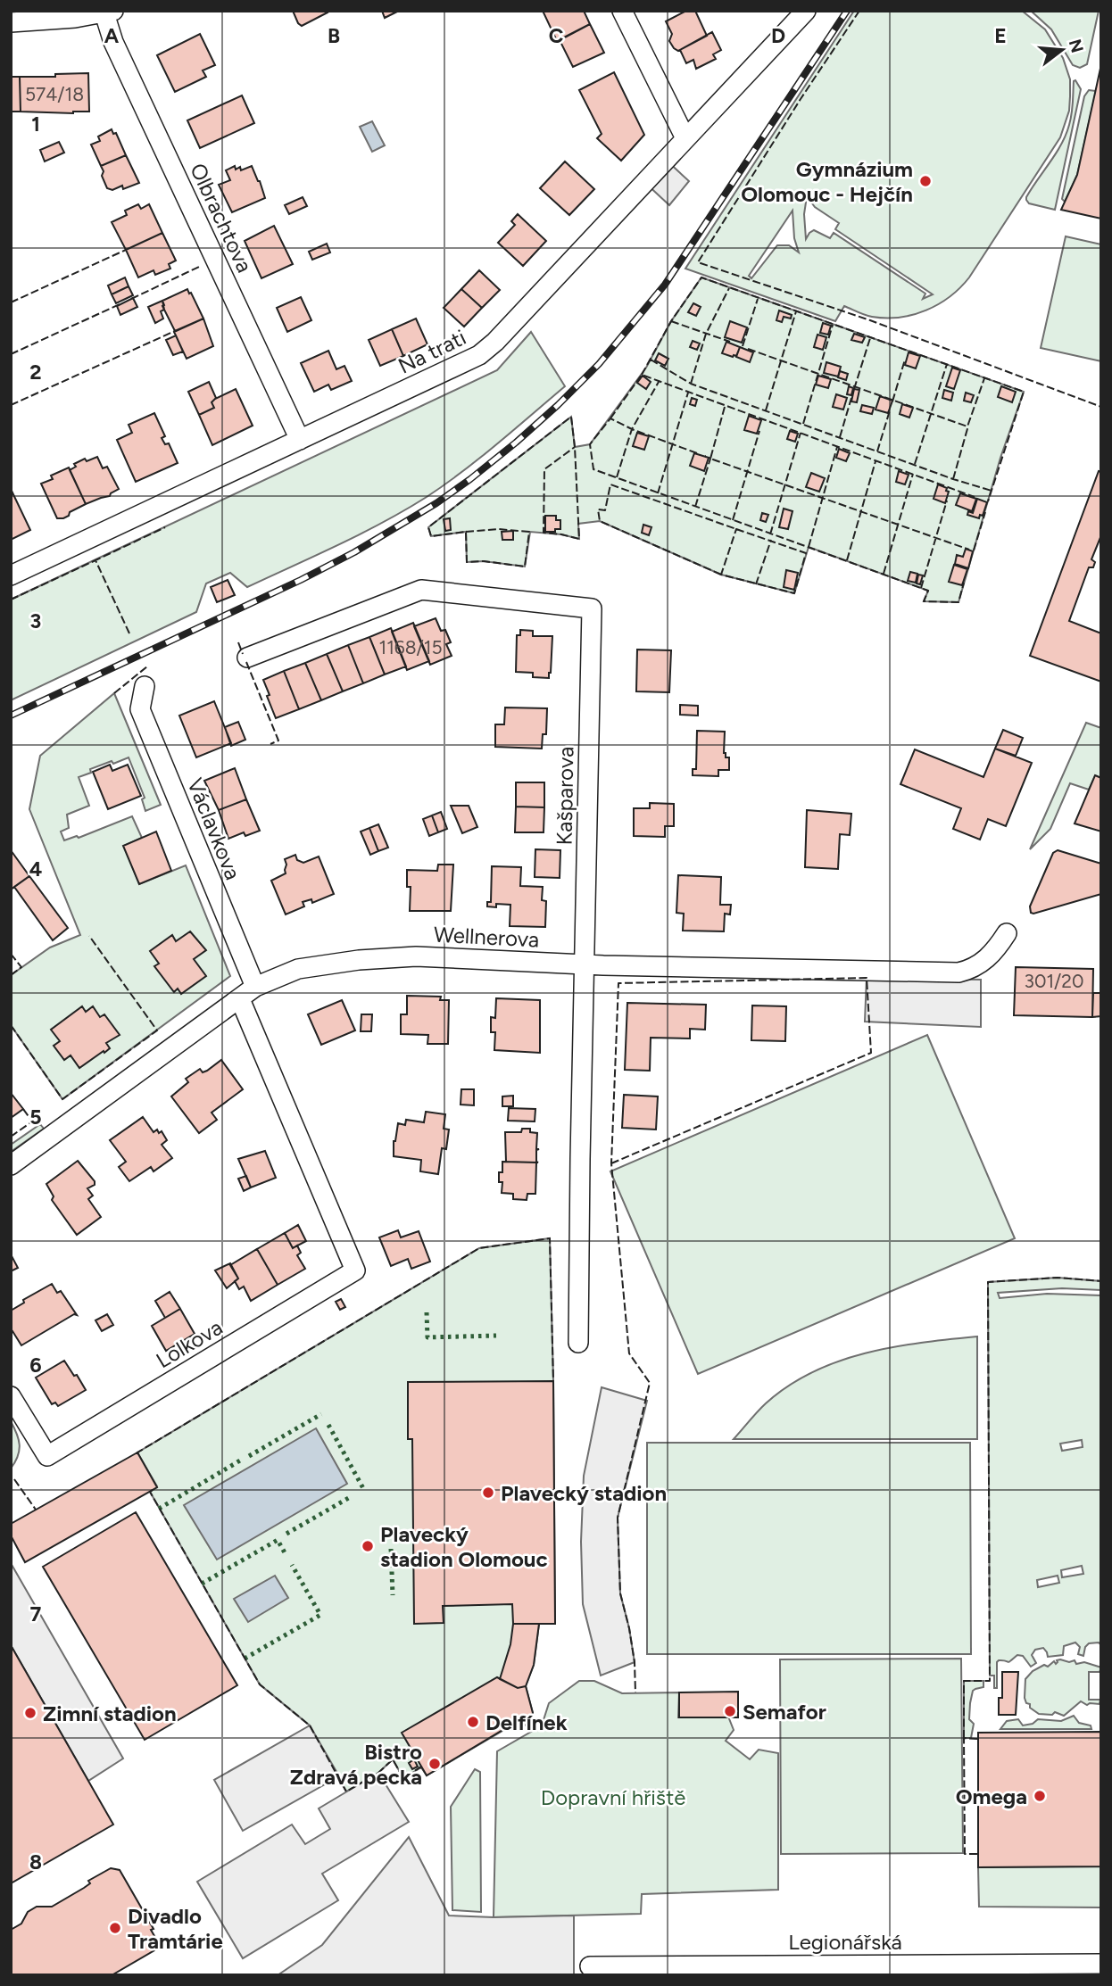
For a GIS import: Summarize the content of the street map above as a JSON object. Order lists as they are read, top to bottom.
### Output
{
  "streets": {
    "street": [
      "Olbrachtova",
      "Na trati",
      "Kašparova",
      "Václavkova",
      "Wellnerova",
      "Lolkova",
      "Legionářská"
    ]
  },
  "crossings": [
    ["Olbrachtova", "Na trati"],
    ["Kašparova", "Wellnerova"],
    ["Václavkova", "Wellnerova"],
    ["Wellnerova", "Lolkova"]
  ],
  "parks": ["Dopravní hřiště"],
  "places": [
    "Gymnázium Olomouc - Hejčín",
    "Plavecký stadion",
    "Plavecký stadion Olomouc",
    "Semafor",
    "Zimní stadion",
    "Delfínek",
    "Bistro Zdravá pecka",
    "Omega",
    "Divadlo Tramtárie"
  ],
  "house_numbers": ["574/18", "1168/15", "301/20"],
  "north": "right",
  "grid": {
    "columns": [
      "A",
      "B",
      "C",
      "D",
      "E"
    ],
    "rows": [
      "1",
      "2",
      "3",
      "4",
      "5",
      "6",
      "7",
      "8"
    ]
  }
}
